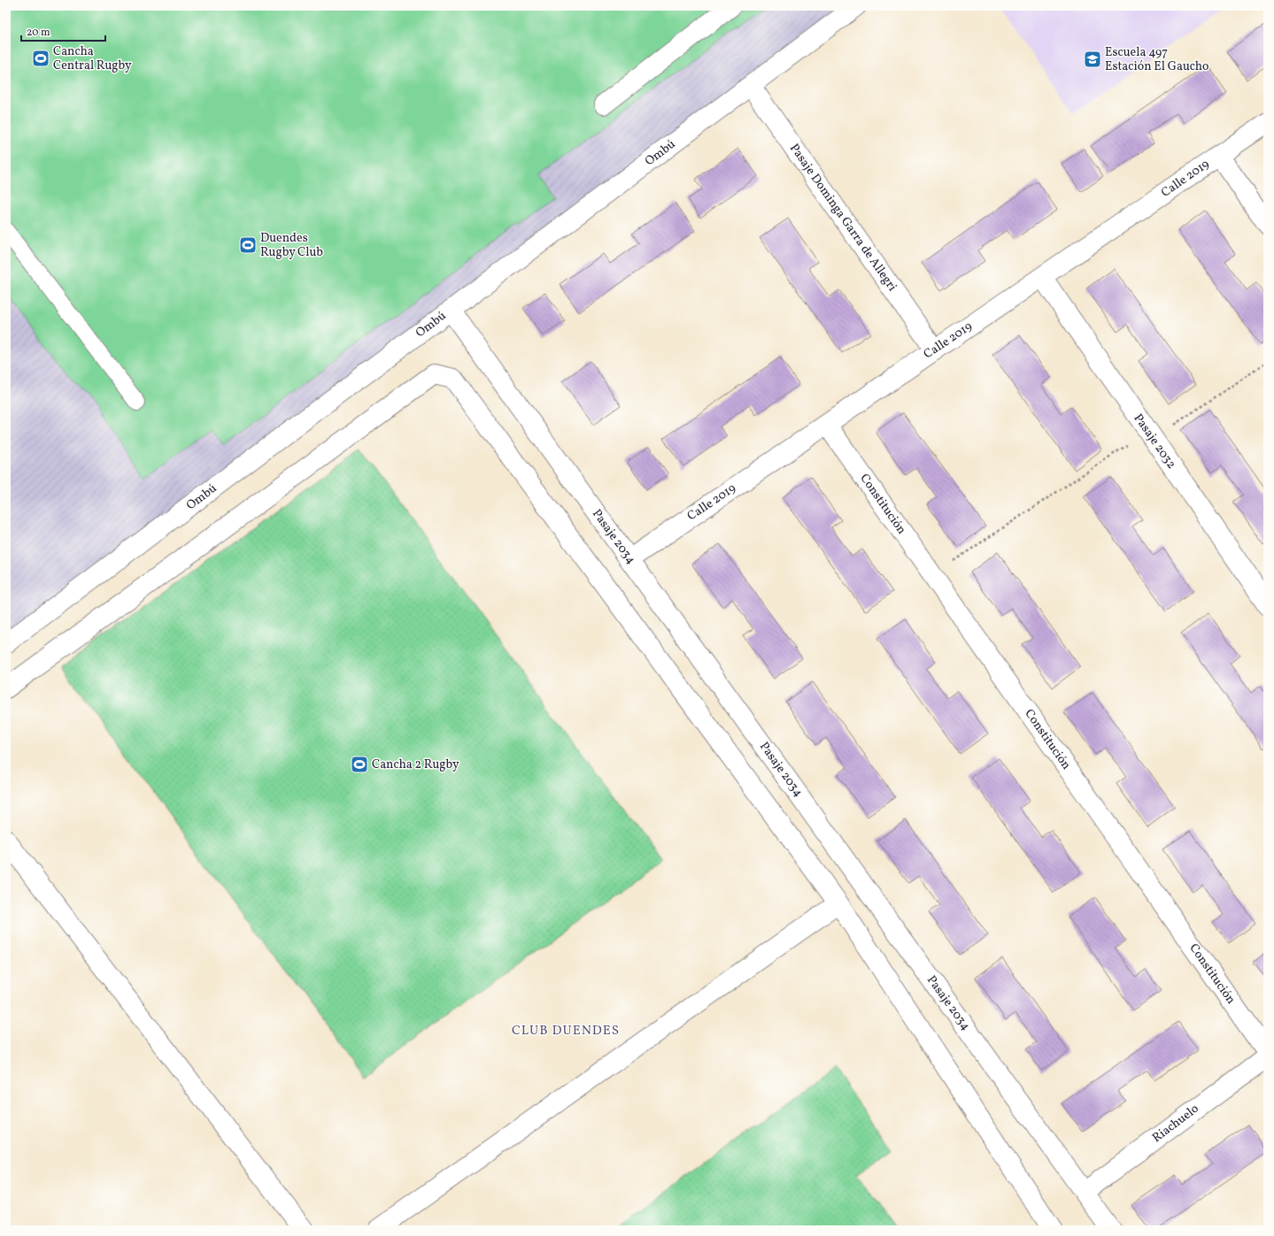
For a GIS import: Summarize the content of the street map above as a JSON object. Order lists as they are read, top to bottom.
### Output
{
  "streets": {
    "street": [
      "Ombú",
      "Calle 2019",
      "Pasaje Dominga Garra de Allegri",
      "Pasaje 2032",
      "Constitución",
      "Pasaje 2034",
      "Riachuelo"
    ]
  },
  "crossings": [
    ["Ombú", "Pasaje Dominga Garra de Allegri"],
    ["Ombú", "Pasaje 2034"],
    ["Calle 2019", "Pasaje Dominga Garra de Allegri"],
    ["Calle 2019", "Pasaje 2032"],
    ["Calle 2019", "Constitución"],
    ["Calle 2019", "Pasaje 2034"],
    ["Constitución", "Riachuelo"],
    ["Pasaje 2034", "Riachuelo"]
  ],
  "districts": ["CLUB DUENDES"],
  "places": {
    "sports": ["Cancha Central Rugby", "Duendes Rugby Club", "Cancha 2 Rugby"],
    "school or university": ["Escuela 497 Estación El Gaucho"]
  },
  "scale_bar": "20 m"
}
